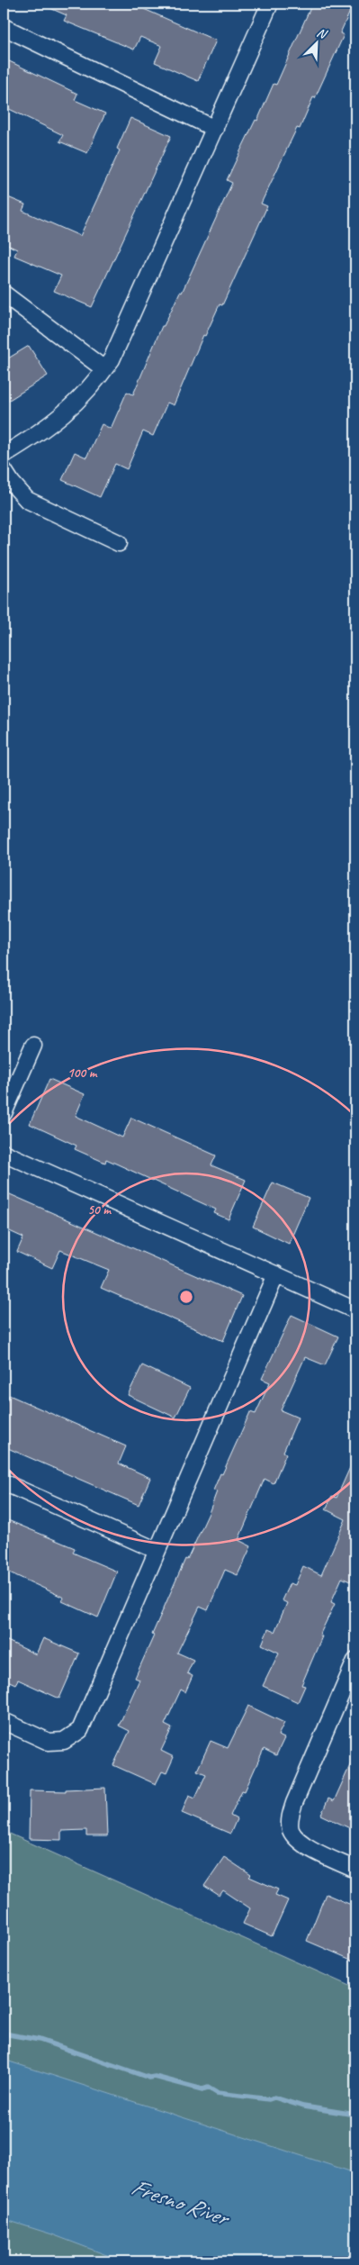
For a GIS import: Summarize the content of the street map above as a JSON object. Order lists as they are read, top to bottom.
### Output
{
  "water": ["Fresno River"],
  "north": "top right",
  "rings": ["100 m", "50 m"]
}
